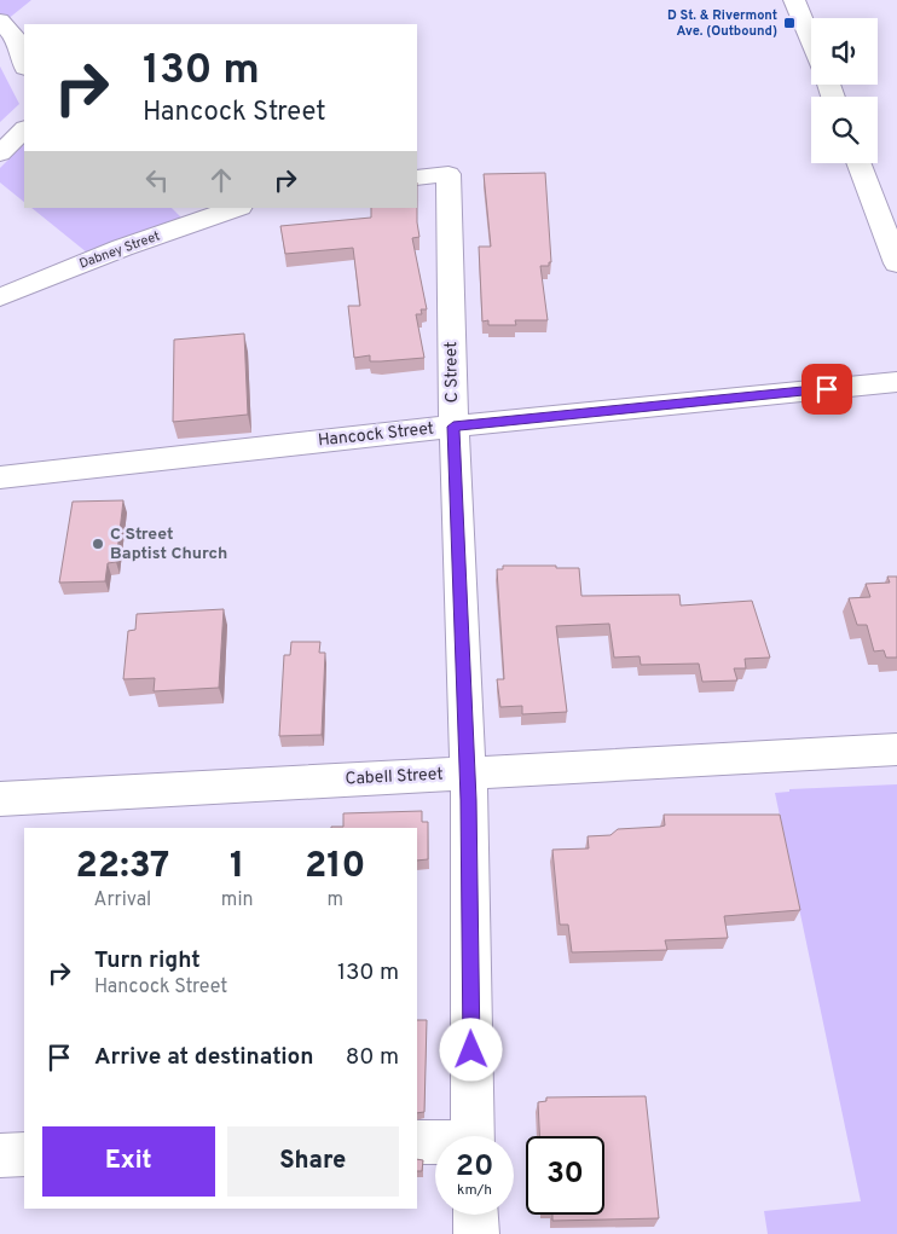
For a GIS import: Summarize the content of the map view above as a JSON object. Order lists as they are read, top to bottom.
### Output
{
  "streets": {
    "street": [
      "Dabney Street",
      "C Street",
      "Hancock Street",
      "Cabell Street"
    ]
  },
  "crossings": [
    ["C Street", "Hancock Street"],
    ["C Street", "Cabell Street"]
  ],
  "places": {
    "transit": ["D St. & Rivermont Ave. (Outbound)"],
    "other": ["C Street Baptist Church"]
  },
  "page": {
    "turn": ["130 m", "Hancock Street"],
    "eta": [
      "22:37",
      "Arrival",
      "1",
      "min",
      "210",
      "m"
    ],
    "list": [
      {
        "name": "Turn right",
        "note": "Hancock Street",
        "value": "130 m"
      },
      {
        "name": "Arrive at destination",
        "value": "80 m"
      }
    ],
    "buttons": ["Exit", "Share"],
    "speed": "20 km/h",
    "limit": "30"
  }
}
